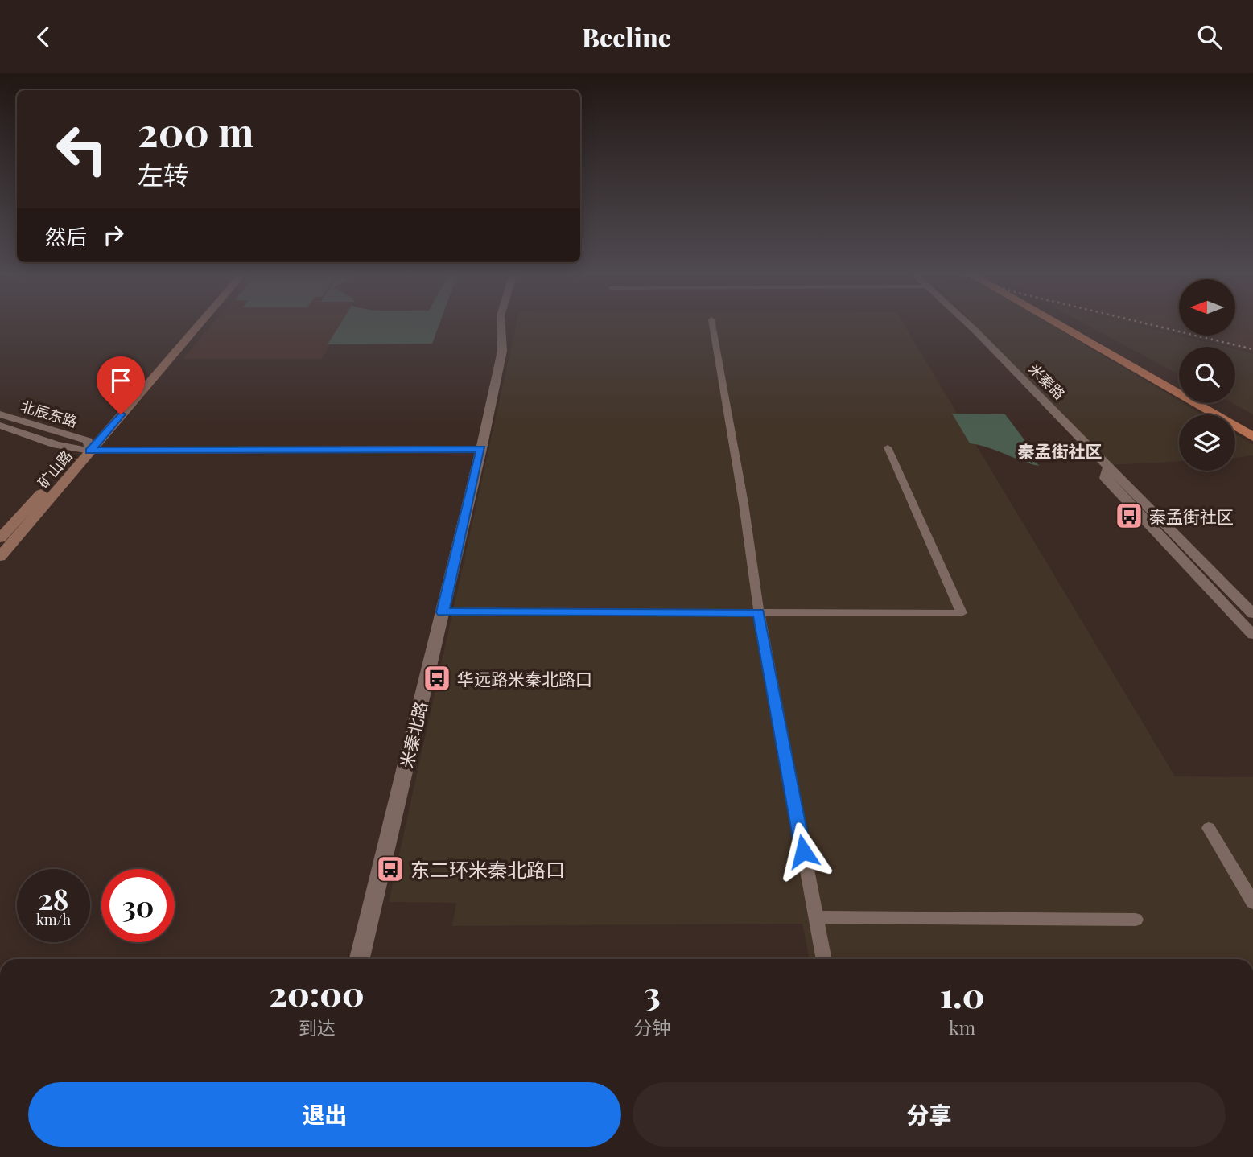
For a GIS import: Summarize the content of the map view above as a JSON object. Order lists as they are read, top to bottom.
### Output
{
  "streets": {
    "main road": ["矿山路"],
    "street": ["米秦路", "北辰东路", "米秦北路"]
  },
  "crossings": [
    ["北辰东路", "矿山路"]
  ],
  "districts": ["秦孟街社区"],
  "places": {
    "bus stop": ["秦孟街社区", "华远路米秦北路口", "东二环米秦北路口"]
  },
  "north": "left",
  "page": {
    "header": "Beeline",
    "turn": ["200 m", "左转"],
    "then": "然后",
    "speed": "28 km/h",
    "limit": "30",
    "eta": [
      "20:00",
      "到达",
      "3",
      "分钟",
      "1.0",
      "km"
    ],
    "buttons": ["退出", "分享"]
  }
}
